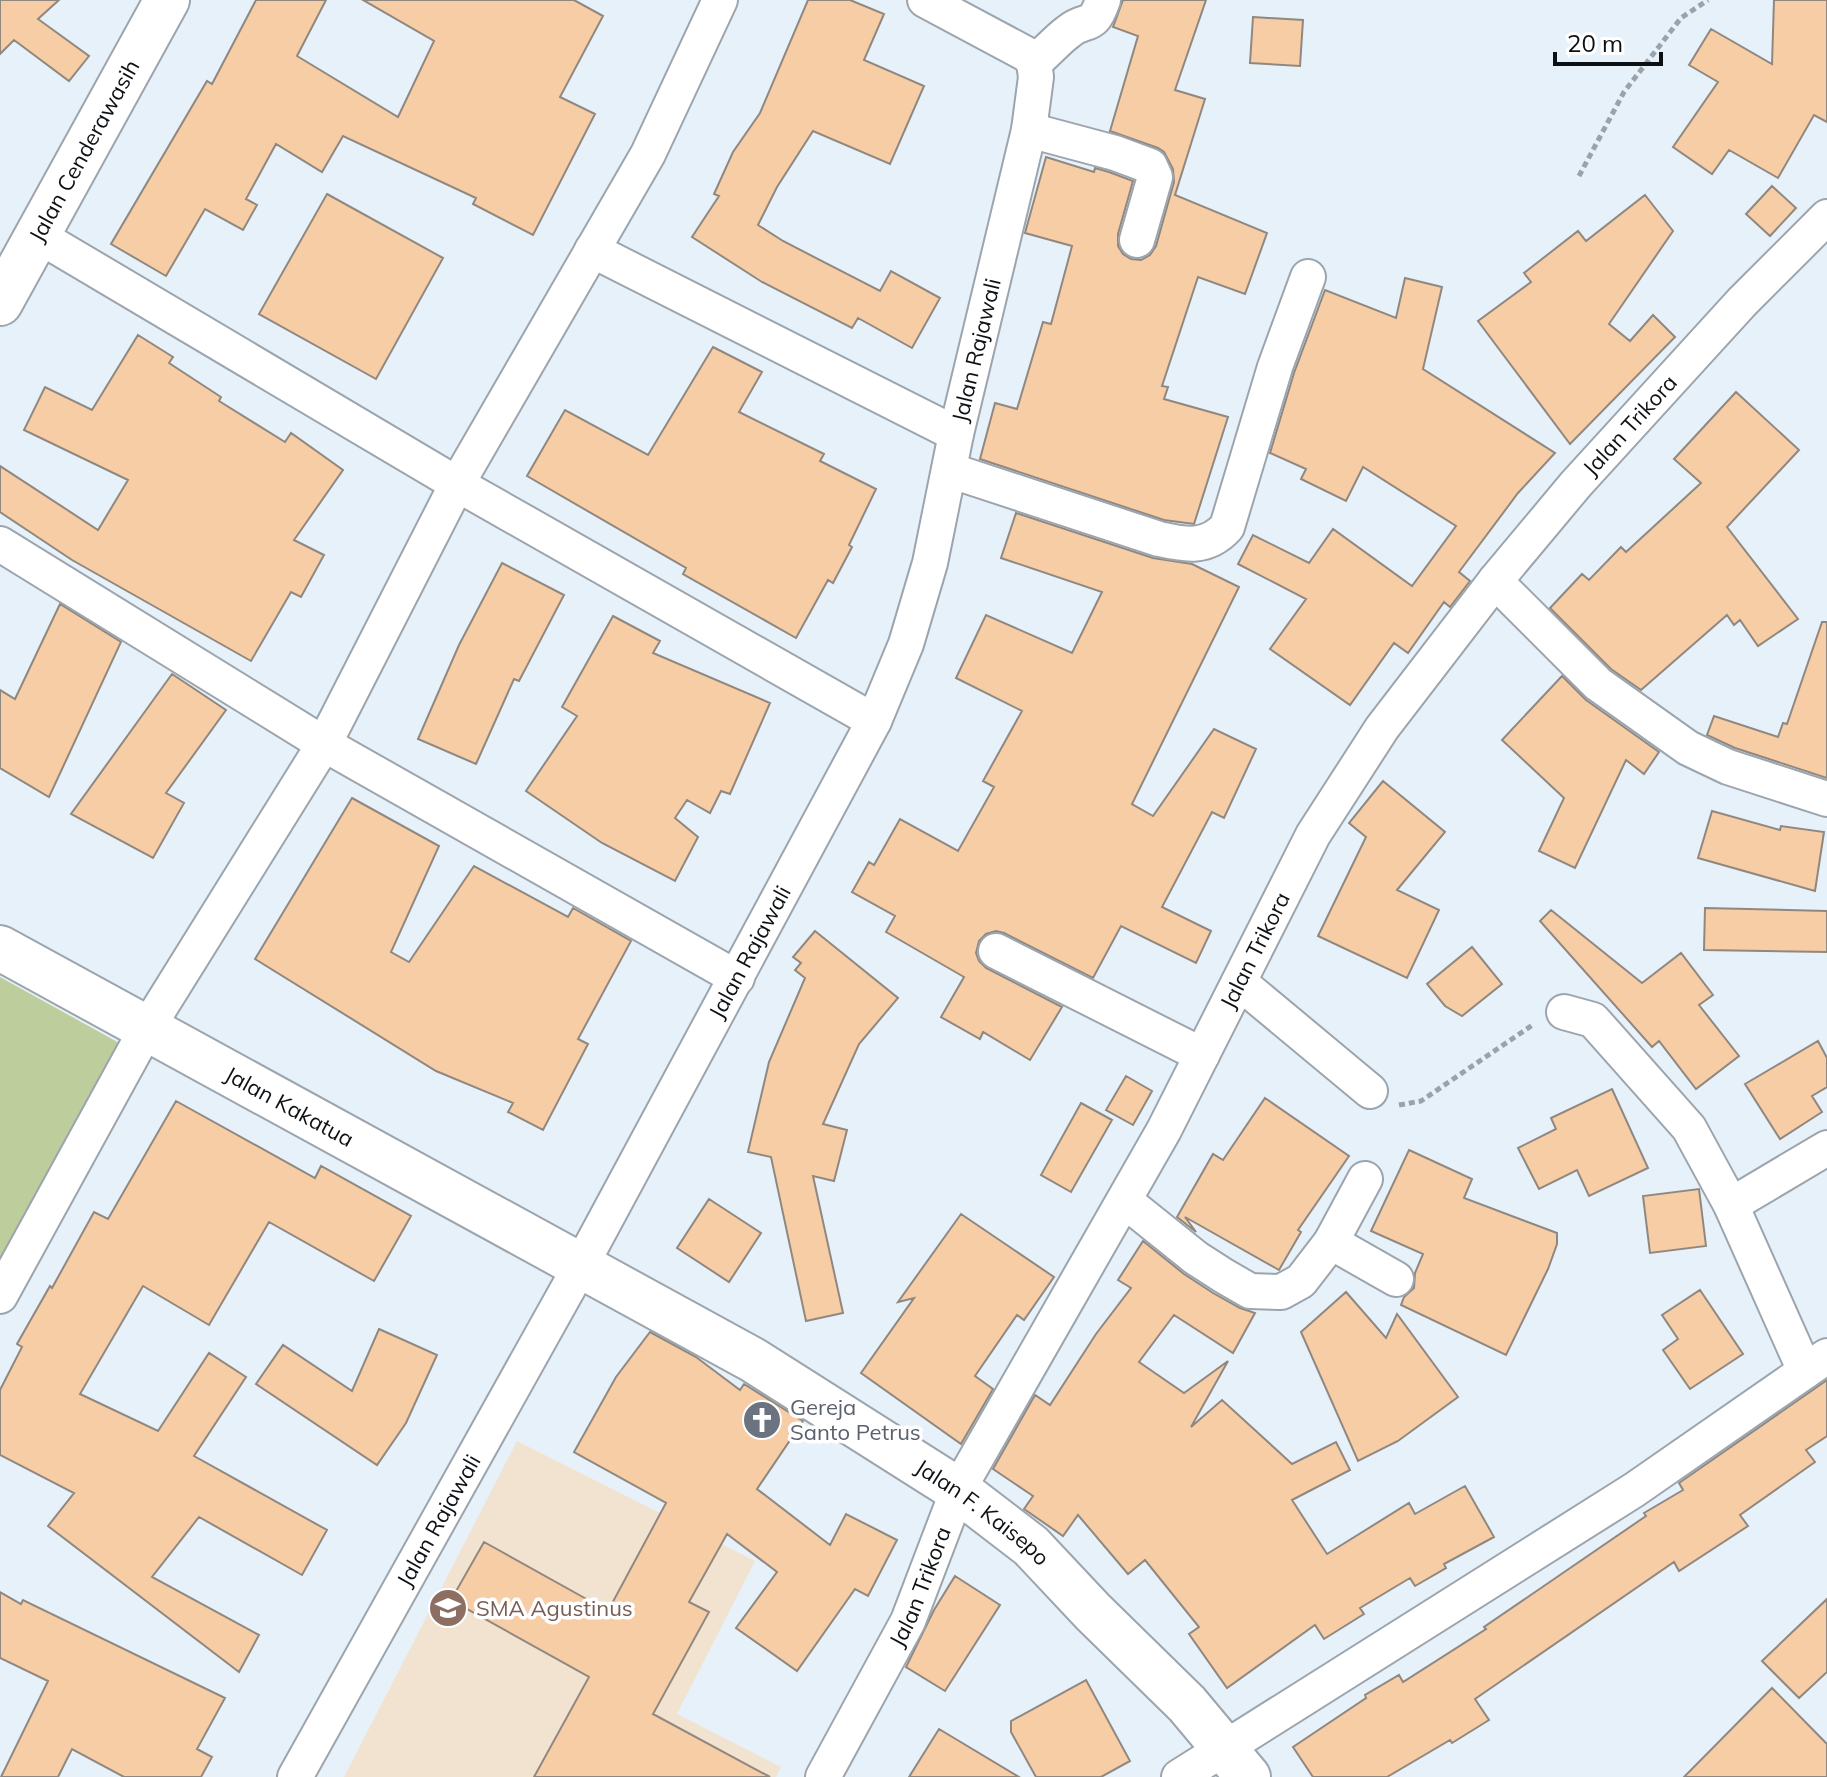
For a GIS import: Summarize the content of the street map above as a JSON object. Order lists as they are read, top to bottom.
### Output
{
  "streets": {
    "street": [
      "Jalan Cenderawasih",
      "Jalan Rajawali",
      "Jalan Trikora",
      "Jalan Kakatua",
      "Jalan F. Kaisepo"
    ]
  },
  "crossings": [
    ["Jalan Rajawali", "Jalan Kakatua"],
    ["Jalan Rajawali", "Jalan F. Kaisepo"],
    ["Jalan Trikora", "Jalan F. Kaisepo"],
    ["Jalan Kakatua", "Jalan F. Kaisepo"]
  ],
  "places": {
    "church": ["Gereja Santo Petrus"],
    "school or university": ["SMA Agustinus"]
  },
  "scale_bar": "20 m"
}
